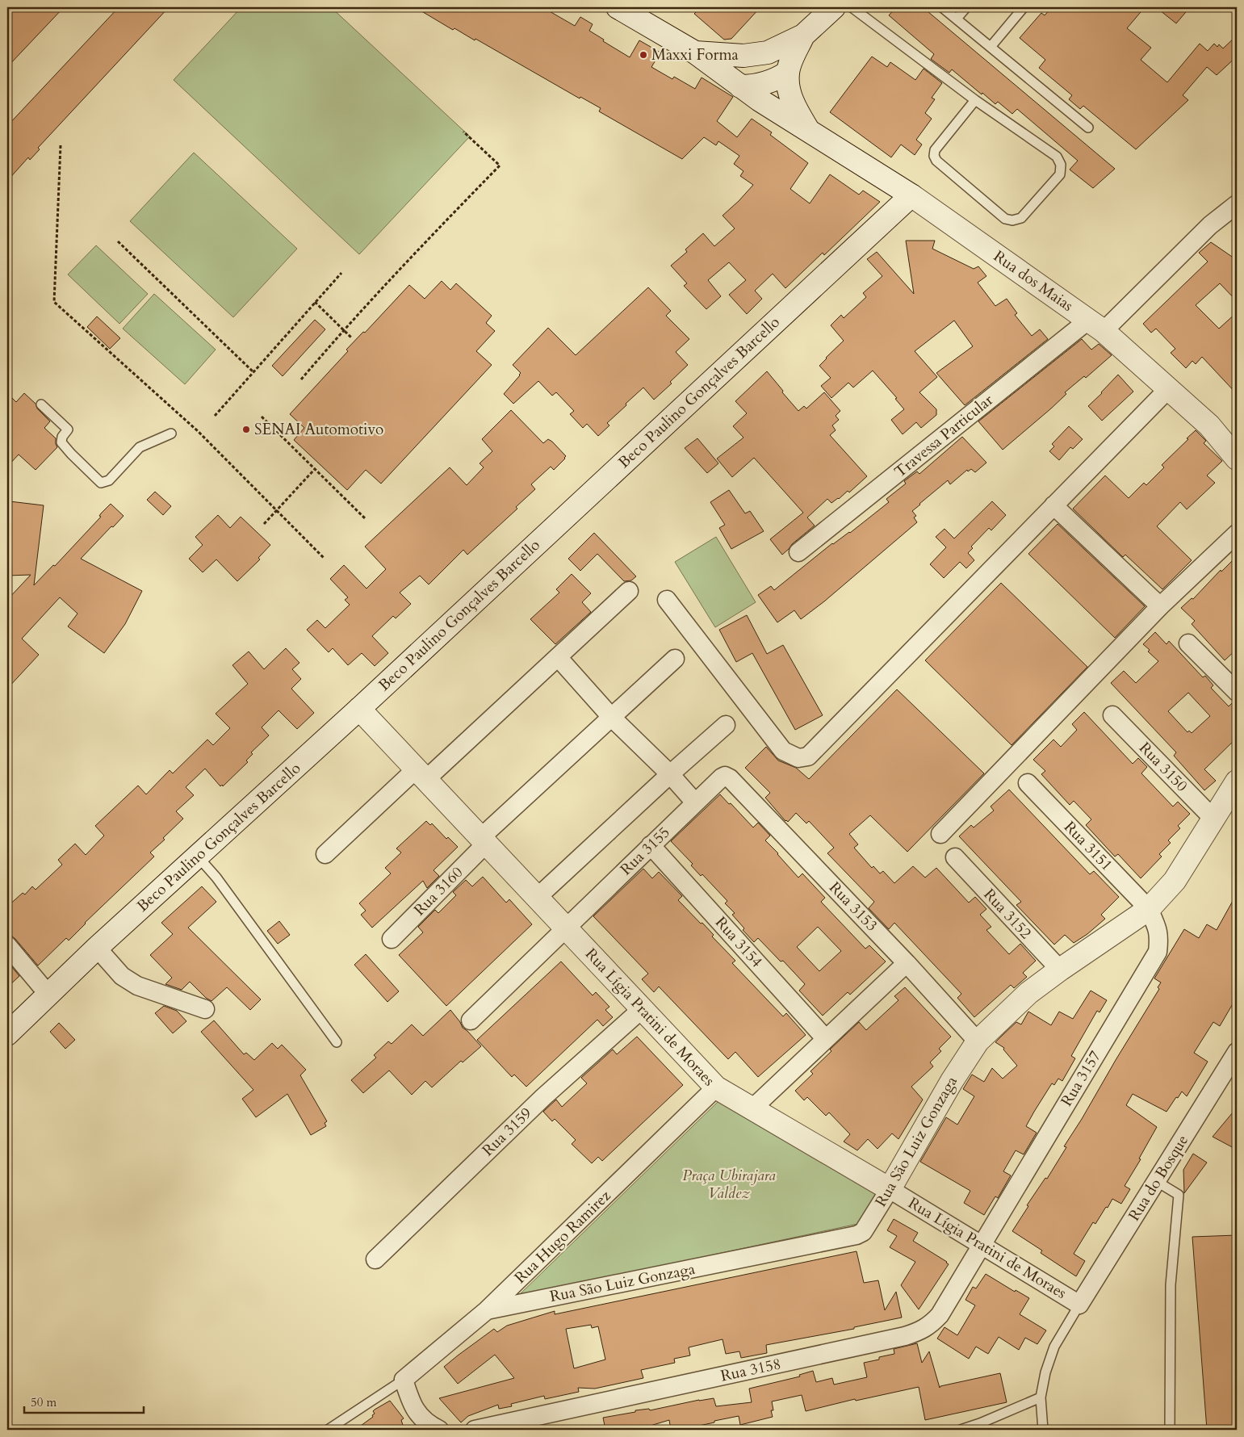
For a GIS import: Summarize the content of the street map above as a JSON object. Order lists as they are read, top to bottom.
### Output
{
  "streets": {
    "main road": [
      "Rua dos Maias",
      "Beco Paulino Gonçalves Barcello",
      "Rua Lígia Pratini de Moraes",
      "Rua São Luiz Gonzaga"
    ],
    "street": [
      "Travessa Particular",
      "Rua 3150",
      "Rua 3151",
      "Rua 3155",
      "Rua 3160",
      "Rua 3153",
      "Rua 3152",
      "Rua 3154",
      "Rua 3157",
      "Rua 3159",
      "Rua do Bosque",
      "Rua Hugo Ramirez",
      "Rua 3158"
    ]
  },
  "crossings": [
    ["Rua dos Maias", "Beco Paulino Gonçalves Barcello"],
    ["Rua dos Maias", "Travessa Particular"],
    ["Beco Paulino Gonçalves Barcello", "Rua Lígia Pratini de Moraes"],
    ["Rua 3150", "Rua São Luiz Gonzaga"],
    ["Rua 3151", "Rua 3157"],
    ["Rua 3151", "Rua São Luiz Gonzaga"],
    ["Rua 3155", "Rua 3153"],
    ["Rua 3155", "Rua 3154"],
    ["Rua 3155", "Rua Lígia Pratini de Moraes"],
    ["Rua 3160", "Rua Lígia Pratini de Moraes"],
    ["Rua 3153", "Rua São Luiz Gonzaga"],
    ["Rua 3152", "Rua São Luiz Gonzaga"],
    ["Rua Lígia Pratini de Moraes", "Rua 3157"],
    ["Rua Lígia Pratini de Moraes", "Rua 3159"],
    ["Rua Lígia Pratini de Moraes", "Rua São Luiz Gonzaga"],
    ["Rua Lígia Pratini de Moraes", "Rua do Bosque"],
    ["Rua Lígia Pratini de Moraes", "Rua Hugo Ramirez"],
    ["Rua Lígia Pratini de Moraes", "Rua 3158"],
    ["Rua 3157", "Rua São Luiz Gonzaga"],
    ["Rua 3157", "Rua 3158"],
    ["Rua São Luiz Gonzaga", "Rua Hugo Ramirez"]
  ],
  "parks": ["Praça Ubirajara Valdez"],
  "places": ["Maxxi Forma", "SENAI Automotivo"],
  "scale_bar": "50 m"
}
